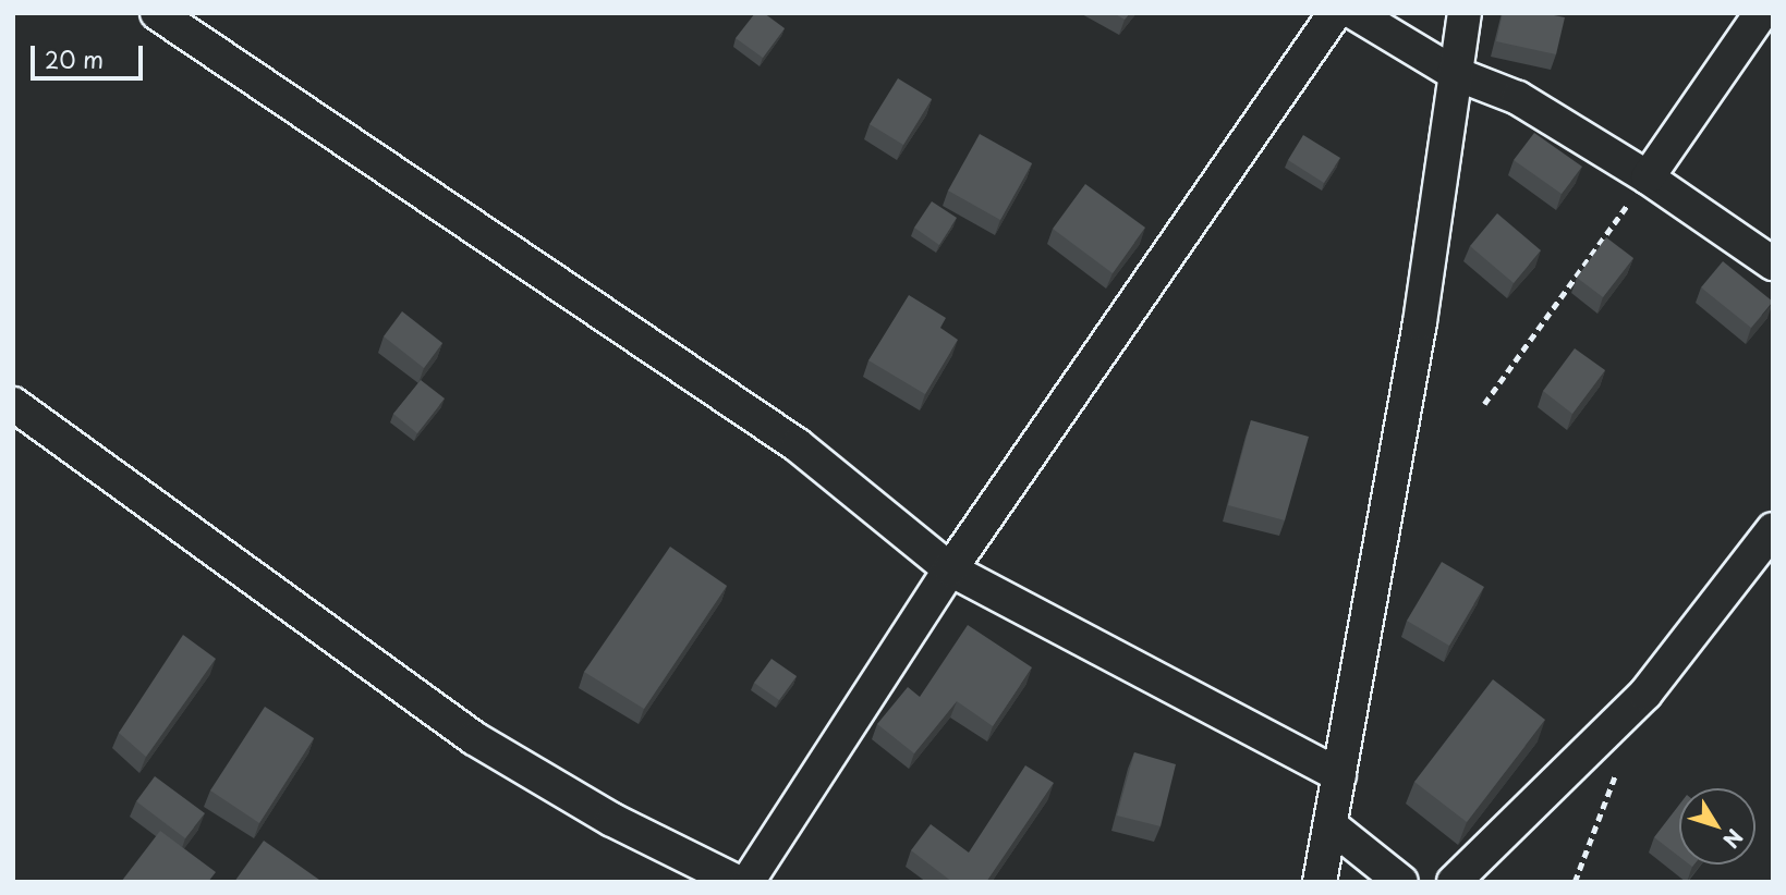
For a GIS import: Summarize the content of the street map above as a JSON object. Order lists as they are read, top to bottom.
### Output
{
  "scale_bar": "20 m",
  "north": "bottom right"
}
